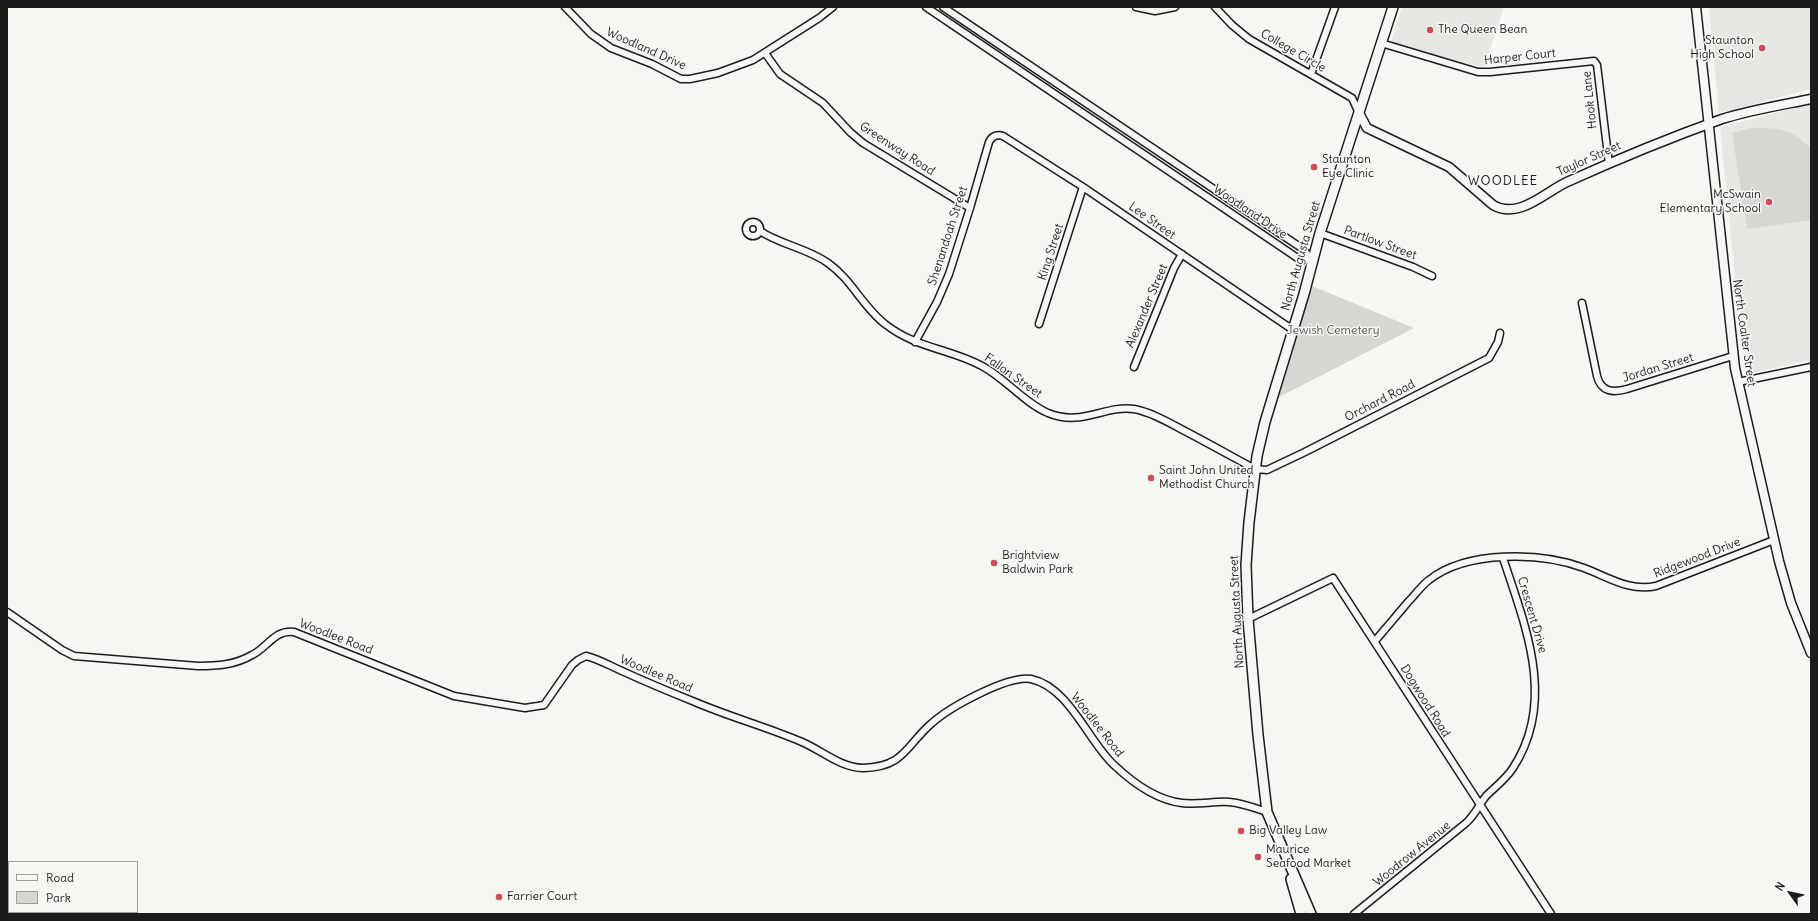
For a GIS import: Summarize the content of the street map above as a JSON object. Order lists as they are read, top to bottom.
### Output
{
  "streets": {
    "main road": ["North Augusta Street"],
    "street": [
      "Woodland Drive",
      "College Circle",
      "Harper Court",
      "Hook Lane",
      "Greenway Road",
      "Taylor Street",
      "Lee Street",
      "Shenandoah Street",
      "Partlow Street",
      "King Street",
      "Alexander Street",
      "North Coalter Street",
      "Jordan Street",
      "Fallon Street",
      "Orchard Road",
      "Ridgewood Drive",
      "Crescent Drive",
      "Woodlee Road",
      "Dogwood Road",
      "Woodrow Avenue"
    ]
  },
  "crossings": [
    ["Woodland Drive", "Greenway Road"],
    ["Woodland Drive", "North Augusta Street"],
    ["College Circle", "Taylor Street"],
    ["College Circle", "North Augusta Street"],
    ["Harper Court", "Hook Lane"],
    ["Harper Court", "North Augusta Street"],
    ["Hook Lane", "Taylor Street"],
    ["Greenway Road", "Shenandoah Street"],
    ["Taylor Street", "North Augusta Street"],
    ["Taylor Street", "North Coalter Street"],
    ["Lee Street", "Shenandoah Street"],
    ["Lee Street", "King Street"],
    ["Lee Street", "North Augusta Street"],
    ["Lee Street", "Alexander Street"],
    ["Shenandoah Street", "Fallon Street"],
    ["Partlow Street", "North Augusta Street"],
    ["North Augusta Street", "Fallon Street"],
    ["North Augusta Street", "Orchard Road"],
    ["North Augusta Street", "Woodlee Road"],
    ["North Augusta Street", "Dogwood Road"],
    ["North Coalter Street", "Jordan Street"],
    ["North Coalter Street", "Ridgewood Drive"],
    ["Fallon Street", "Orchard Road"],
    ["Ridgewood Drive", "Crescent Drive"],
    ["Ridgewood Drive", "Dogwood Road"],
    ["Crescent Drive", "Dogwood Road"],
    ["Crescent Drive", "Woodrow Avenue"],
    ["Dogwood Road", "Woodrow Avenue"]
  ],
  "districts": ["WOODLEE"],
  "parks": ["Jewish Cemetery"],
  "places": [
    "The Queen Bean",
    "Staunton High School",
    "Staunton Eye Clinic",
    "McSwain Elementary School",
    "Saint John United Methodist Church",
    "Brightview Baldwin Park",
    "Big Valley Law",
    "Maurice Seafood Market",
    "Farrier Court"
  ],
  "legend": ["Road", "Park"],
  "north": "top left"
}
